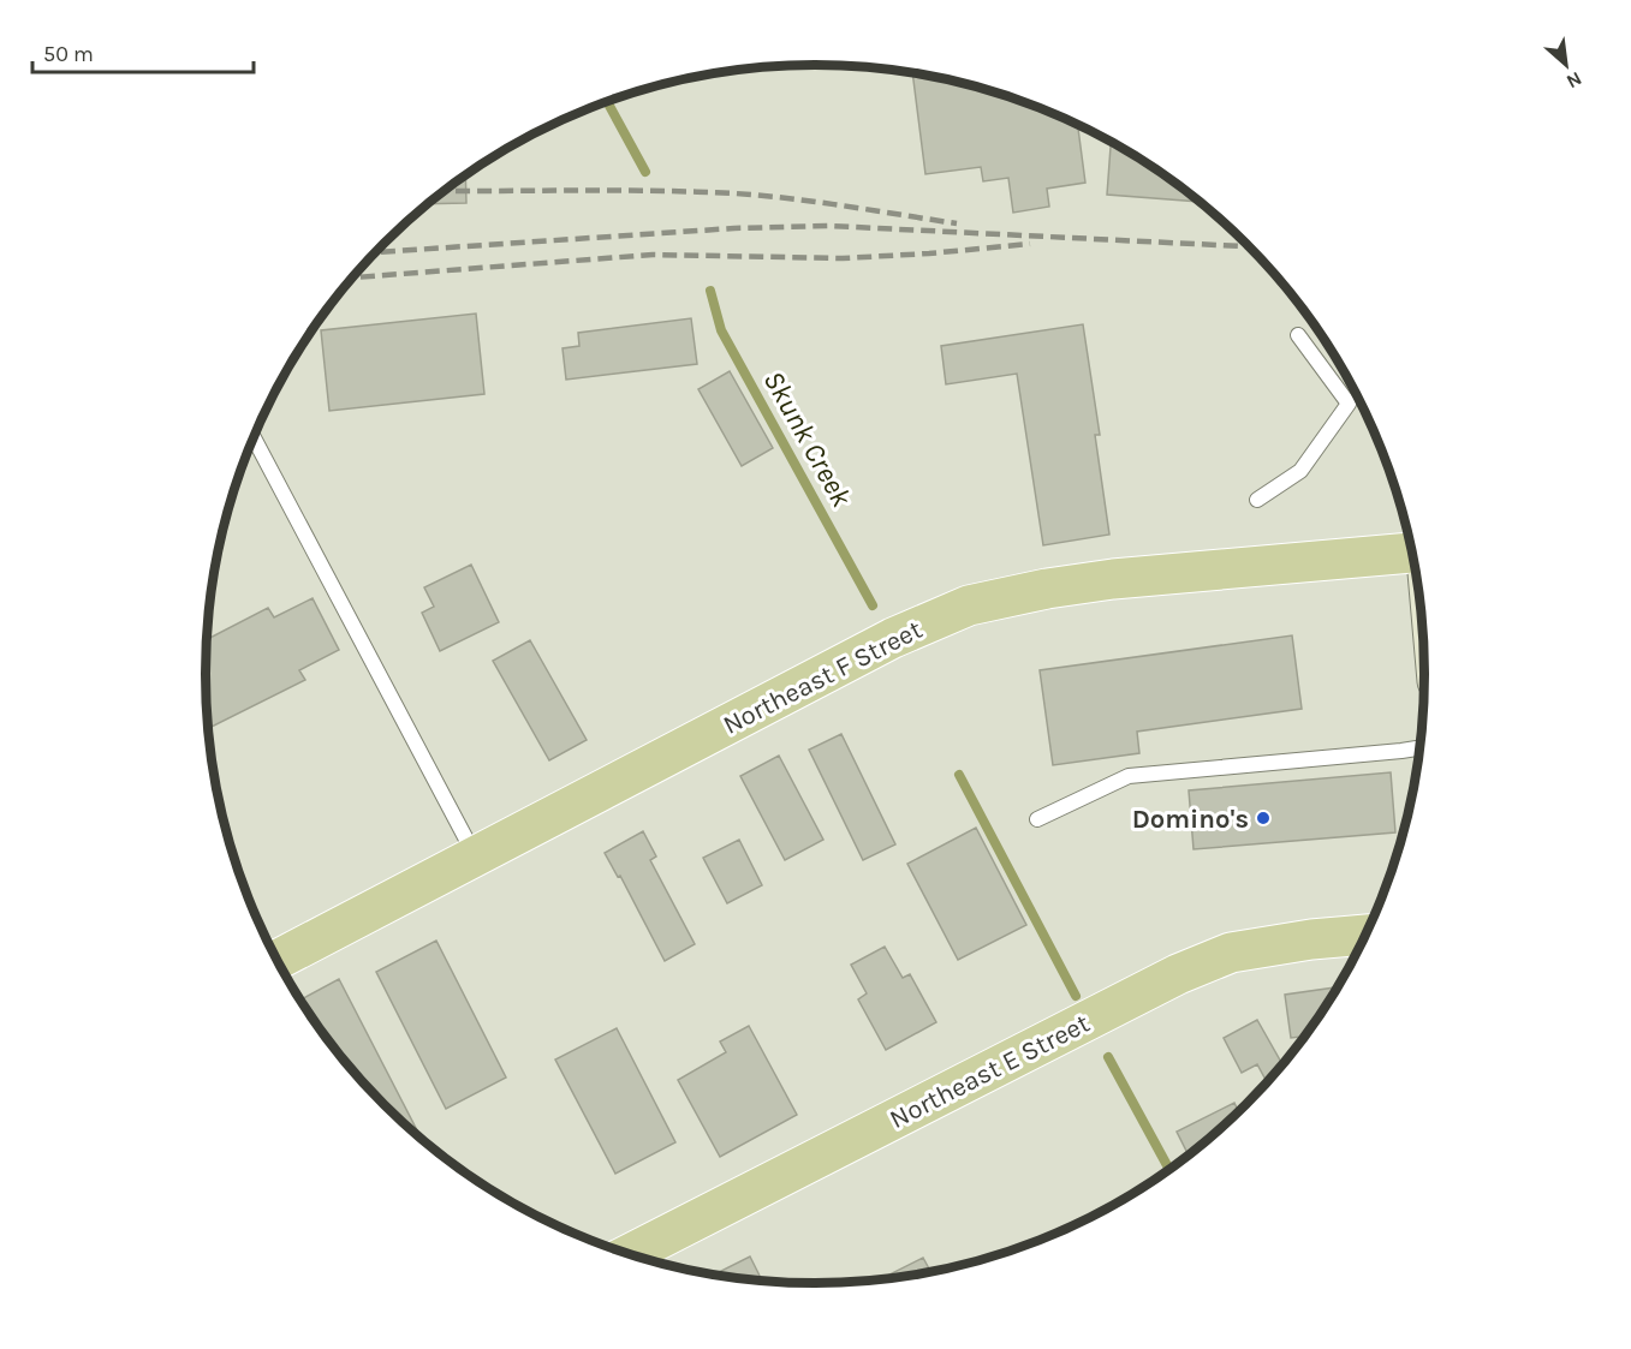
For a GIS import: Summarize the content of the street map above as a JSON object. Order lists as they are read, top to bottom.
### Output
{
  "streets": {
    "main road": ["Northeast F Street", "Northeast E Street"]
  },
  "water": ["Skunk Creek"],
  "places": ["Domino's"],
  "scale_bar": "50 m",
  "north": "bottom right"
}
